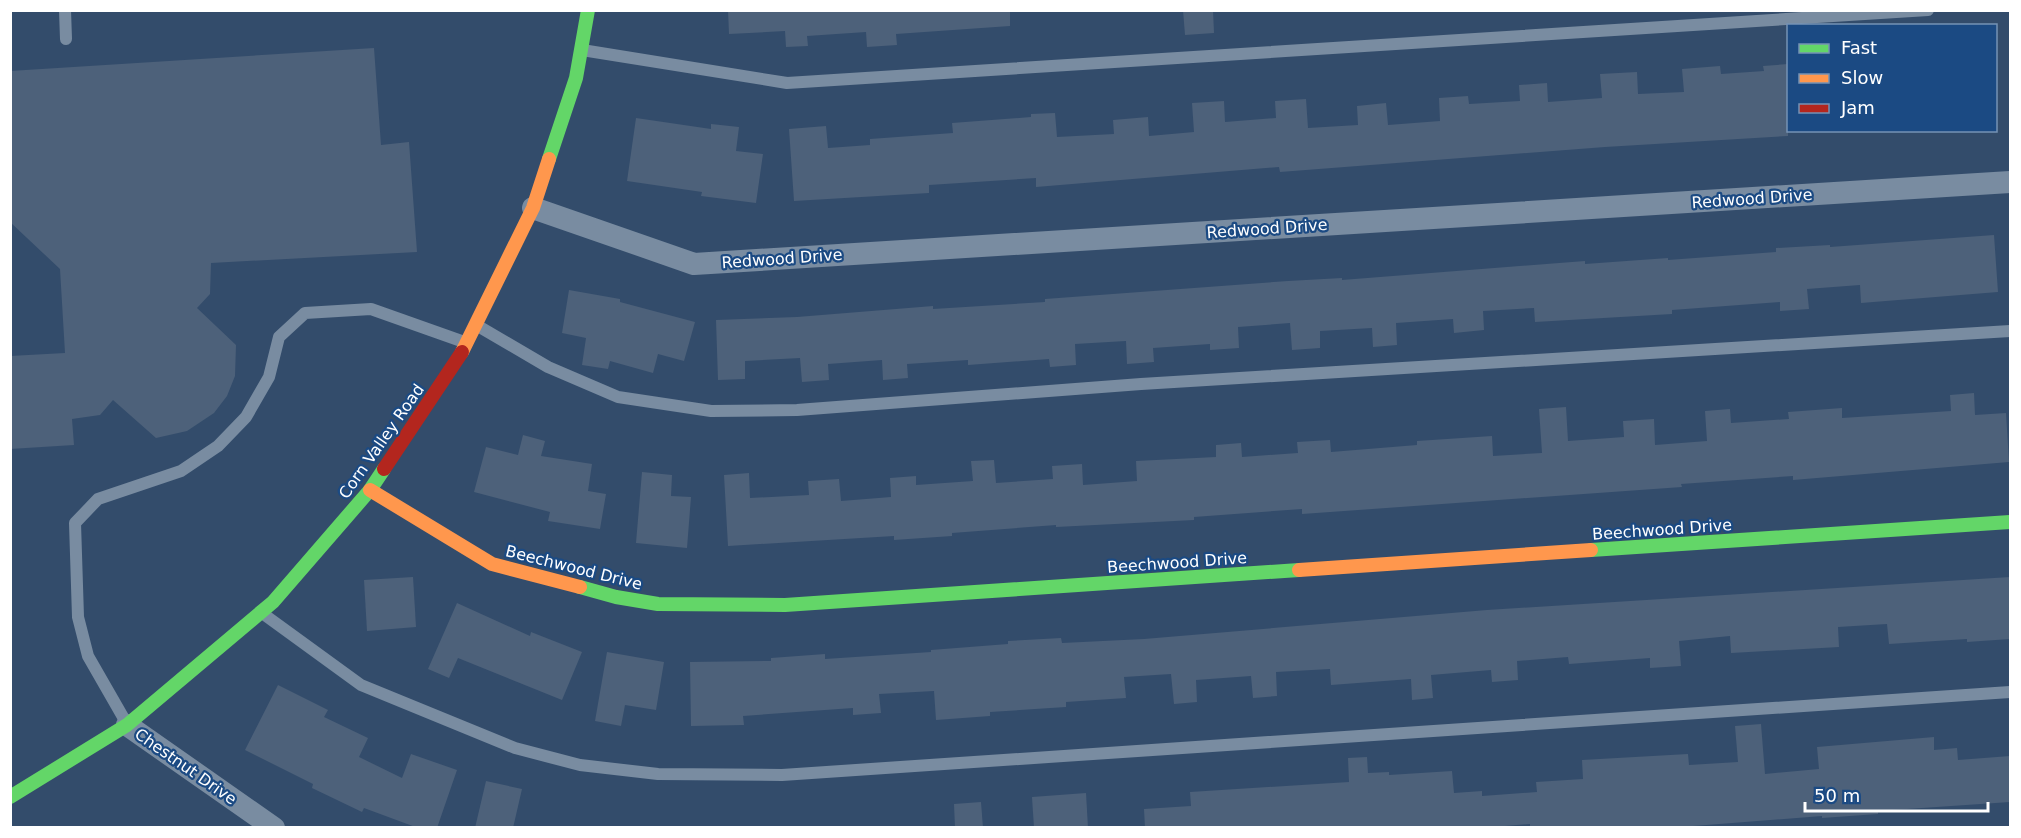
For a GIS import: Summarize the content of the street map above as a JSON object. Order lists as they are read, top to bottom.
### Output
{
  "streets": {
    "street": [
      "Redwood Drive",
      "Corn Valley Road",
      "Beechwood Drive",
      "Chestnut Drive"
    ]
  },
  "crossings": [
    ["Redwood Drive", "Corn Valley Road"],
    ["Corn Valley Road", "Beechwood Drive"],
    ["Corn Valley Road", "Chestnut Drive"]
  ],
  "legend": ["Fast", "Slow", "Jam"],
  "scale_bar": "50 m"
}
